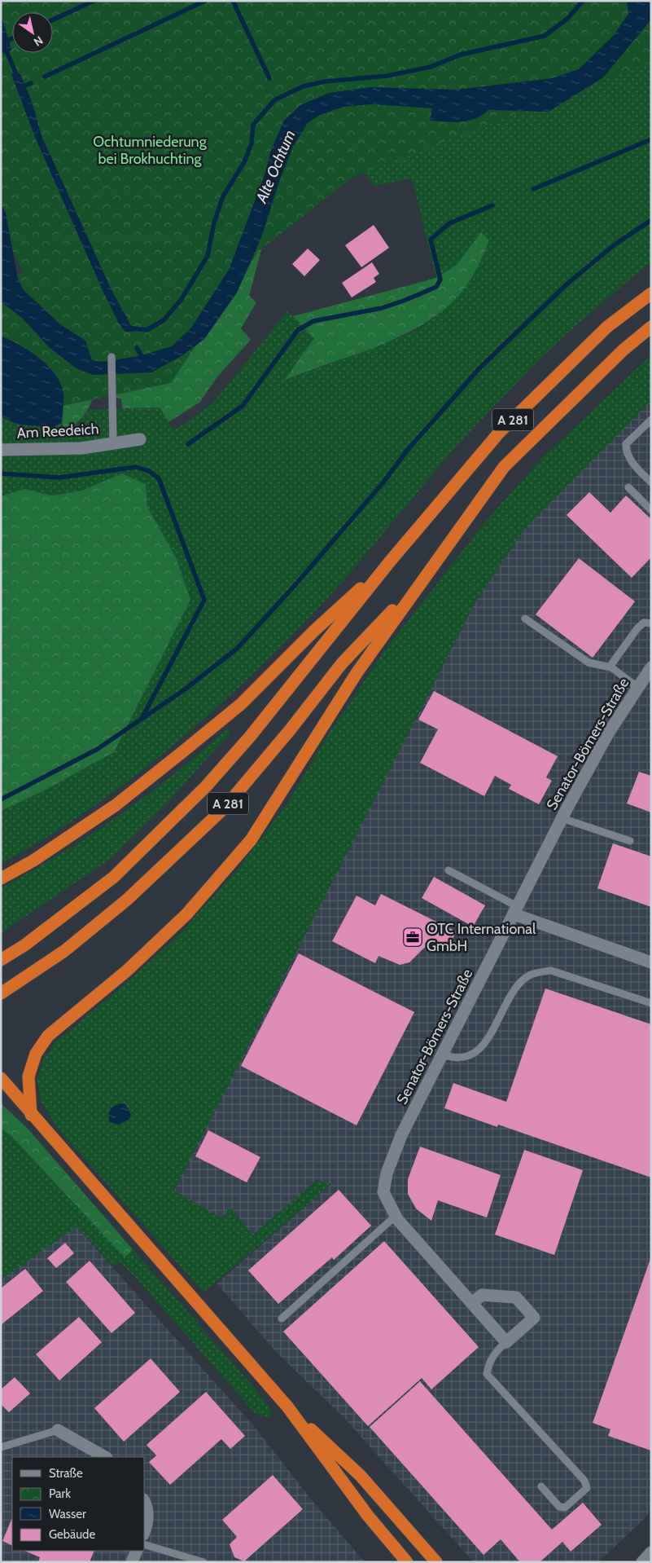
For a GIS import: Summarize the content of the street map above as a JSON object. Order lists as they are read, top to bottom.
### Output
{
  "streets": {
    "highway": ["A 281"],
    "street": ["Am Reedeich", "Senator-Bömers-Straße"]
  },
  "water": ["Alte Ochtum"],
  "parks": ["Ochtumniederung bei Brokhuchting"],
  "places": {
    "office": ["OTC International GmbH"]
  },
  "legend": [
    "Straße",
    "Park",
    "Wasser",
    "Gebäude"
  ],
  "north": "bottom right"
}
